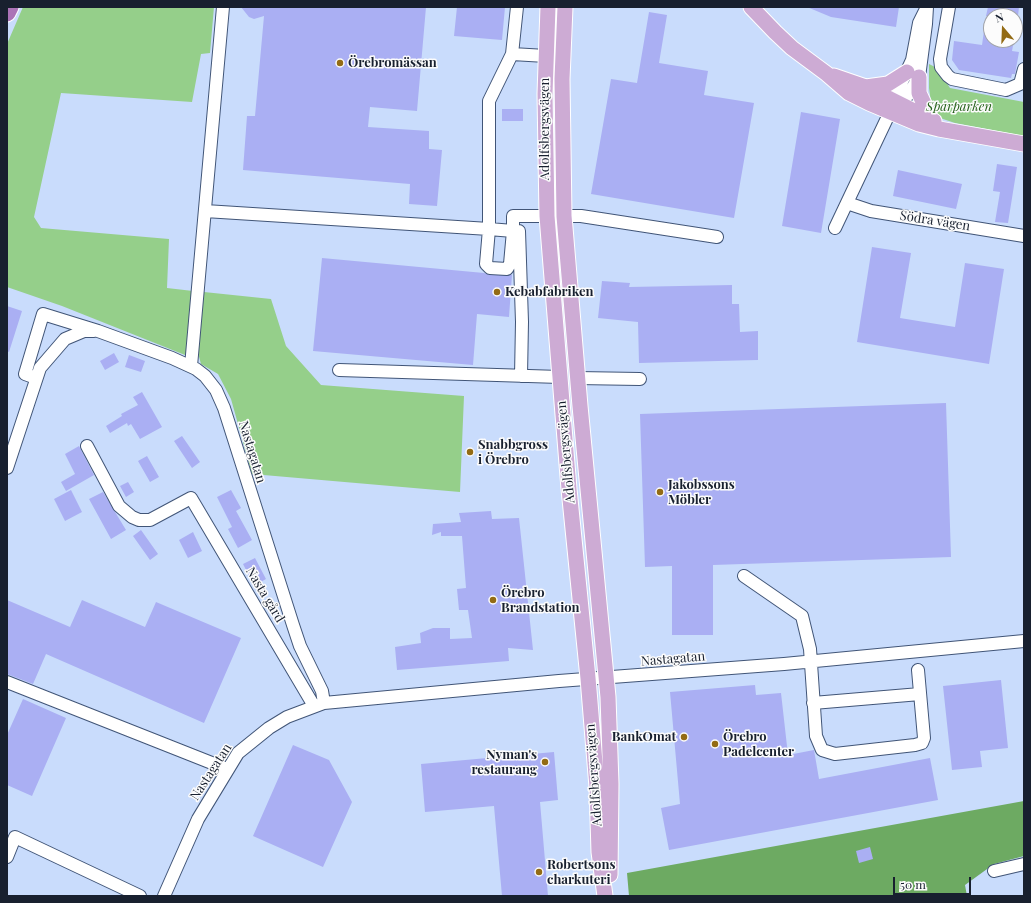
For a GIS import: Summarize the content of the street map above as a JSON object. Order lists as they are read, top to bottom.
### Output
{
  "streets": {
    "main road": ["Adolfsbergsvägen"],
    "street": ["Södra vägen", "Nastagatan", "Nasta gård"]
  },
  "crossings": [
    ["Adolfsbergsvägen", "Nastagatan"],
    ["Nastagatan", "Nasta gård"]
  ],
  "parks": ["Spårparken"],
  "places": [
    "Örebromässan",
    "Kebabfabriken",
    "Snabbgross i Örebro",
    "Jakobssons Möbler",
    "Örebro Brandstation",
    "BankOmat",
    "Örebro Padelcenter",
    "Nyman's restaurang",
    "Robertsons charkuteri"
  ],
  "scale_bar": "50 m",
  "north": "top"
}
